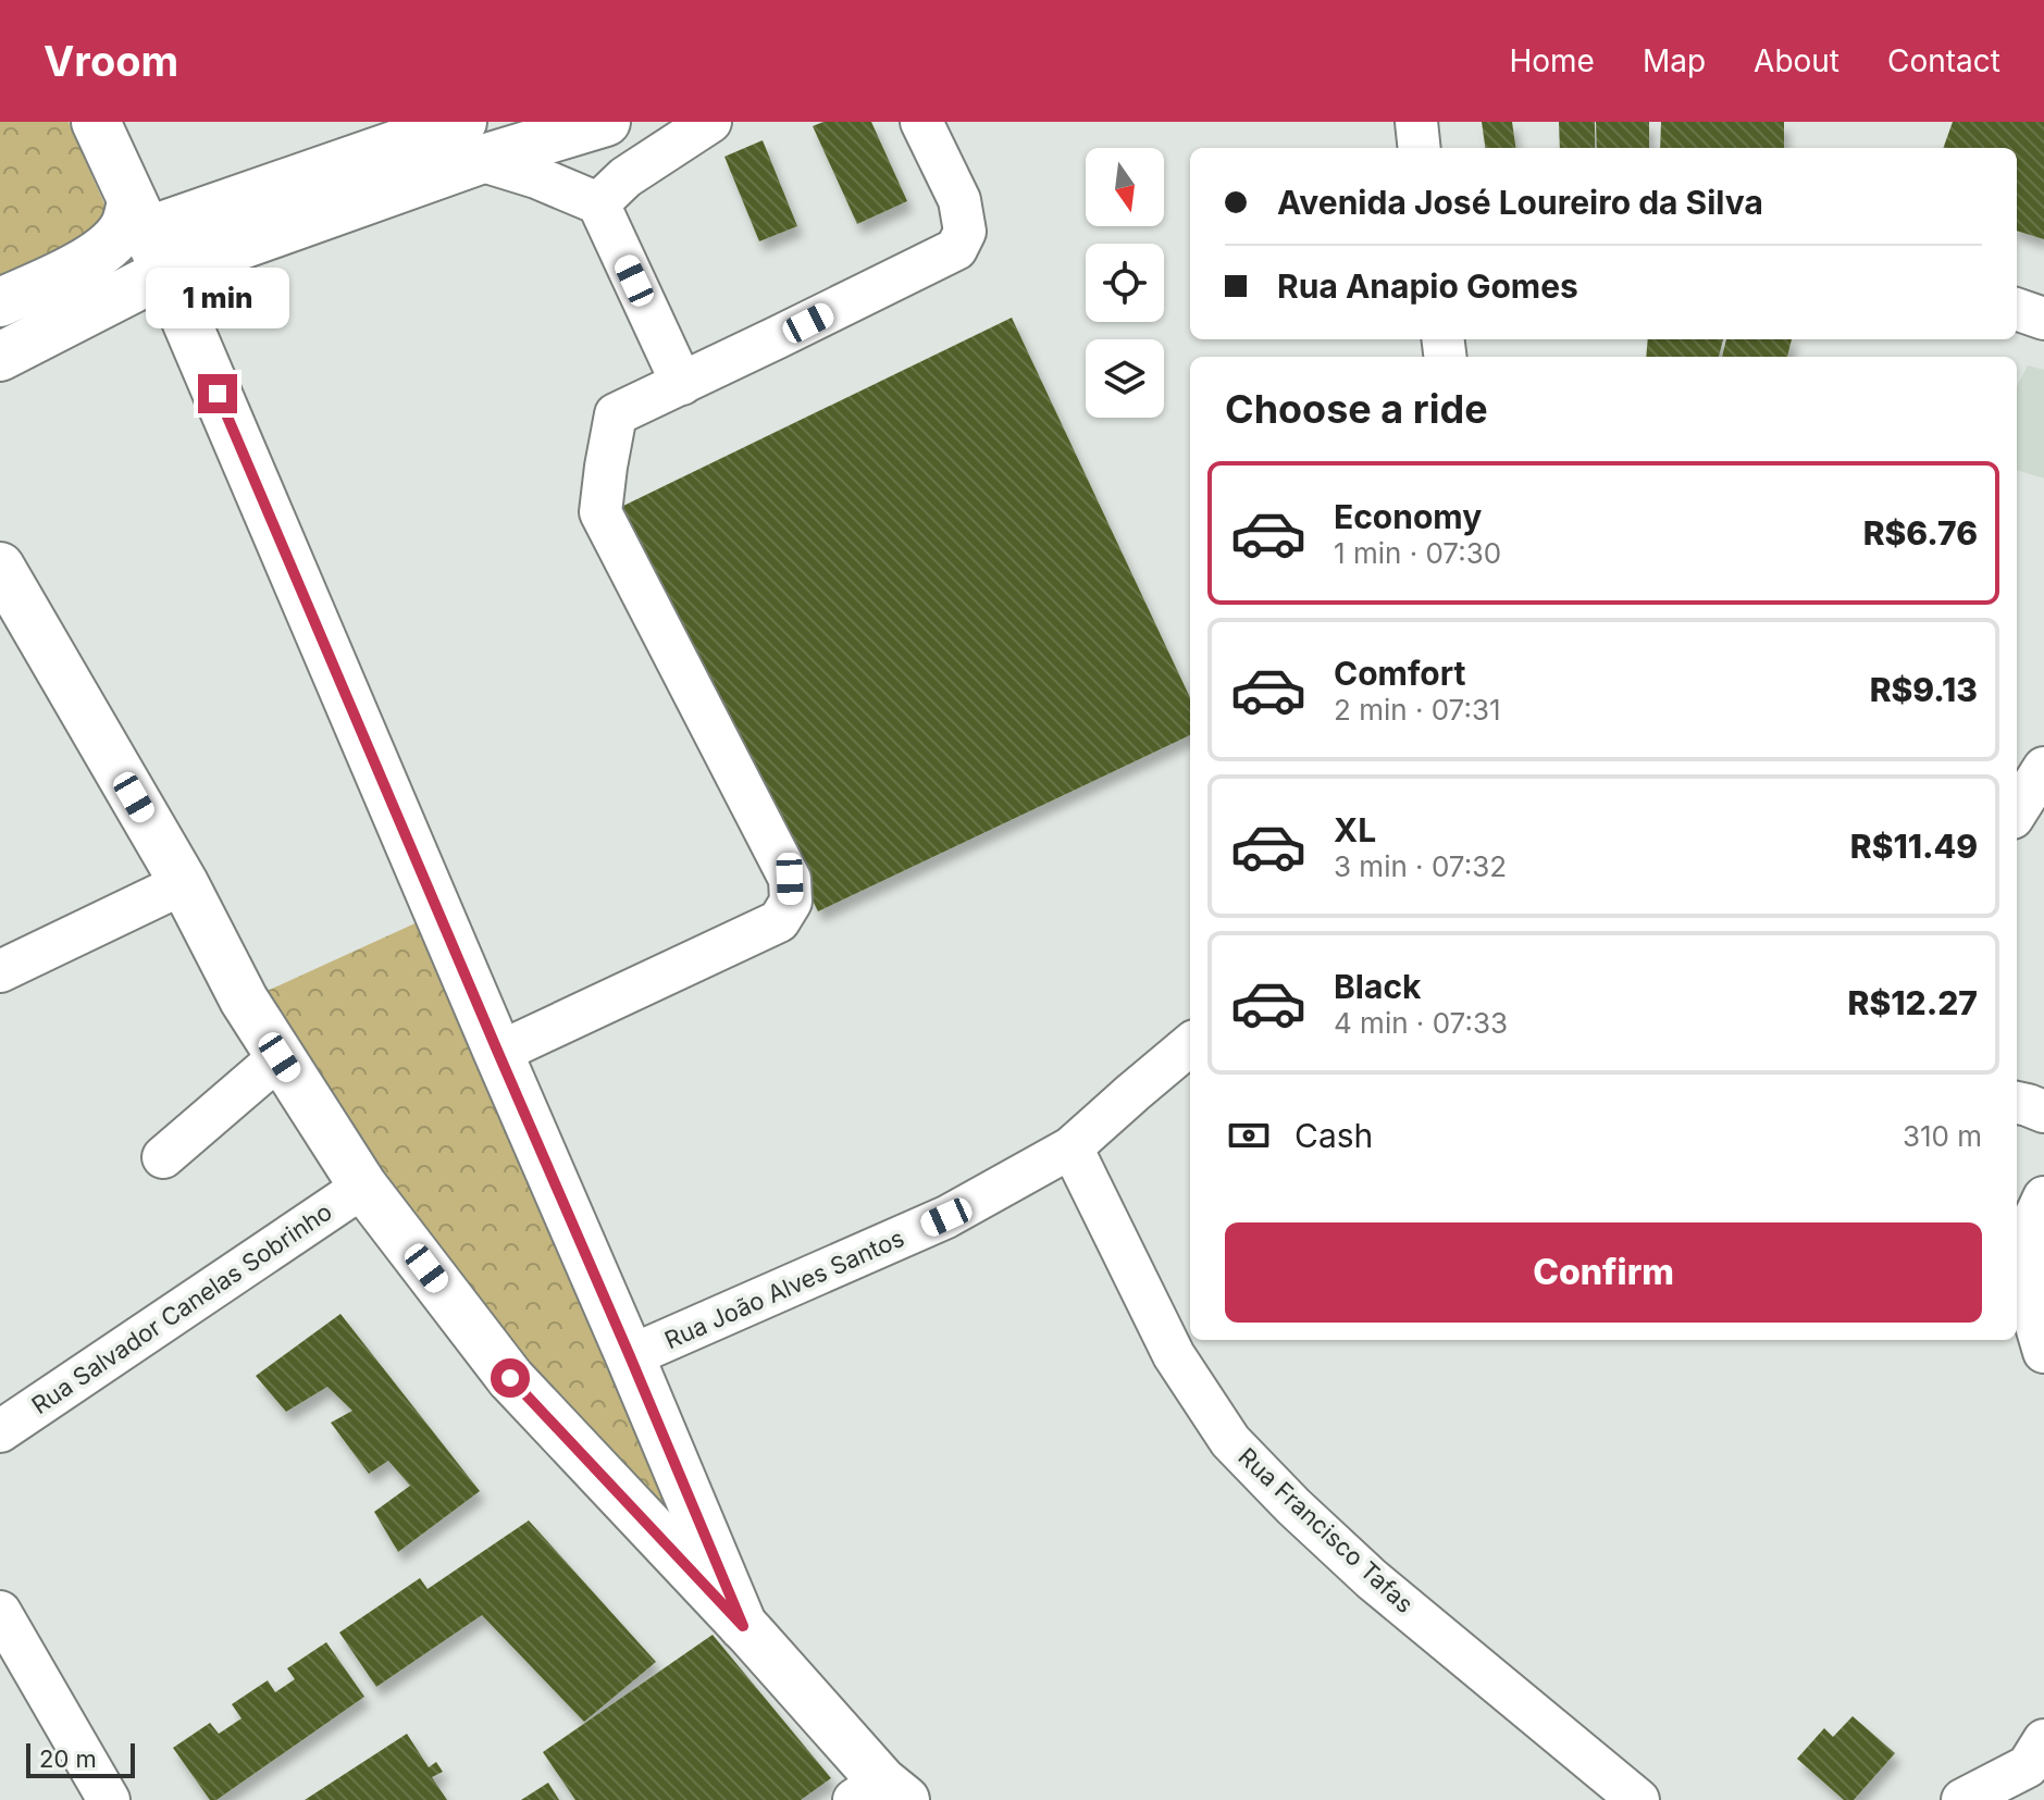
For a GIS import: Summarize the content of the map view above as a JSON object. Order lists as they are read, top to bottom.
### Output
{
  "streets": {
    "street": ["Rua João Alves Santos", "Rua Salvador Canelas Sobrinho", "Rua Francisco Tafas"]
  },
  "crossings": [
    ["Rua João Alves Santos", "Rua Francisco Tafas"]
  ],
  "scale_bar": "20 m",
  "north": "bottom",
  "page": {
    "header": "Vroom",
    "nav": [
      "Home",
      "Map",
      "About",
      "Contact"
    ],
    "banner": ["Avenida José Loureiro da Silva", "Rua Anapio Gomes"],
    "bubble": "1 min",
    "heading": "Choose a ride",
    "list": [
      {
        "name": "Economy",
        "note": "1 min · 07:30",
        "value": "R$6.76"
      },
      {
        "name": "Comfort",
        "note": "2 min · 07:31",
        "value": "R$9.13"
      },
      {
        "name": "XL",
        "note": "3 min · 07:32",
        "value": "R$11.49"
      },
      {
        "name": "Black",
        "note": "4 min · 07:33",
        "value": "R$12.27"
      }
    ],
    "pay": ["Cash", "310 m"],
    "buttons": "Confirm",
    "scale": "20 m"
  }
}
